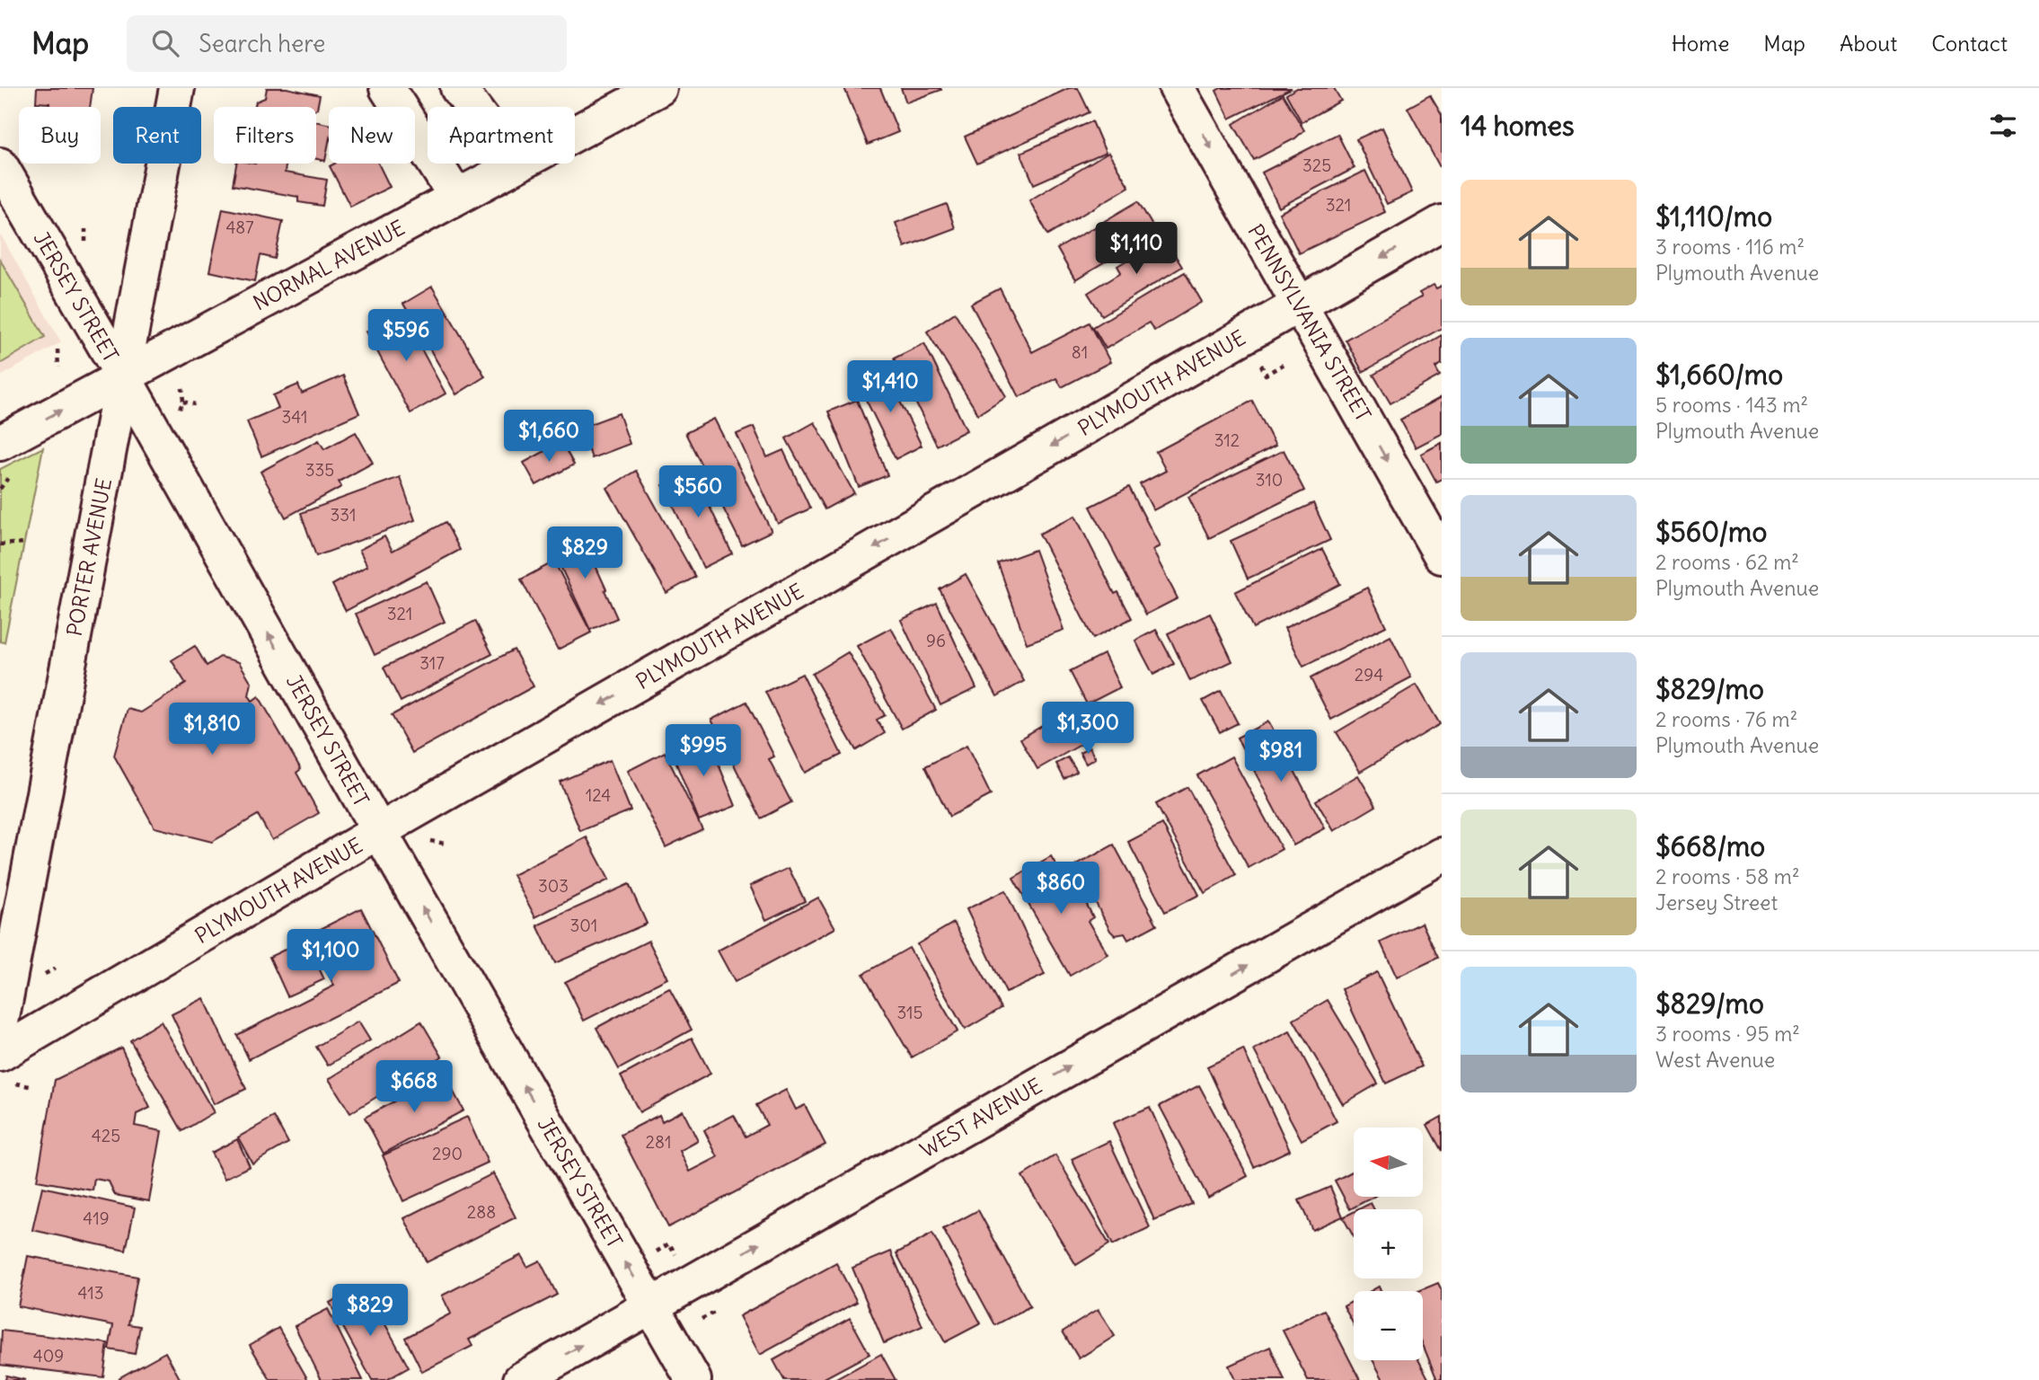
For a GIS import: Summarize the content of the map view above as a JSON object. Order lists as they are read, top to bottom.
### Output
{
  "streets": {
    "street": [
      "NORMAL AVENUE",
      "JERSEY STREET",
      "PENNSYLVANIA STREET",
      "PLYMOUTH AVENUE",
      "PORTER AVENUE",
      "WEST AVENUE"
    ]
  },
  "crossings": [
    ["NORMAL AVENUE", "JERSEY STREET"],
    ["NORMAL AVENUE", "PORTER AVENUE"],
    ["JERSEY STREET", "PLYMOUTH AVENUE"],
    ["JERSEY STREET", "PORTER AVENUE"],
    ["JERSEY STREET", "WEST AVENUE"],
    ["PENNSYLVANIA STREET", "PLYMOUTH AVENUE"]
  ],
  "one_way": [
    "JERSEY STREET",
    "PENNSYLVANIA STREET",
    "PLYMOUTH AVENUE",
    "WEST AVENUE"
  ],
  "house_numbers": [
    "325",
    "321",
    "487",
    "81",
    "341",
    "312",
    "335",
    "310",
    "331",
    "321",
    "96",
    "317",
    "294",
    "124",
    "303",
    "301",
    "315",
    "425",
    "281",
    "290",
    "288",
    "419",
    "413",
    "409"
  ],
  "north": "left",
  "page": {
    "header": "Map",
    "search": "Search here",
    "nav": [
      "Home",
      "Map",
      "About",
      "Contact"
    ],
    "heading": "14 homes",
    "chip": [
      "Buy",
      "Rent",
      "Filters",
      "New",
      "Apartment"
    ],
    "list": [
      {
        "name": "$1,110/mo",
        "note": "3 rooms · 116 m² · Plymouth Avenue"
      },
      {
        "name": "$1,660/mo",
        "note": "5 rooms · 143 m² · Plymouth Avenue"
      },
      {
        "name": "$560/mo",
        "note": "2 rooms · 62 m² · Plymouth Avenue"
      },
      {
        "name": "$829/mo",
        "note": "2 rooms · 76 m² · Plymouth Avenue"
      },
      {
        "name": "$668/mo",
        "note": "2 rooms · 58 m² · Jersey Street"
      },
      {
        "name": "$829/mo",
        "note": "3 rooms · 95 m² · West Avenue"
      }
    ],
    "price": [
      "$1,110",
      "$596",
      "$1,410",
      "$1,660",
      "$560",
      "$829",
      "$1,300",
      "$1,810",
      "$995",
      "$981",
      "$860",
      "$1,100",
      "$668",
      "$829"
    ],
    "map_buttons": ["+", "−"]
  }
}
